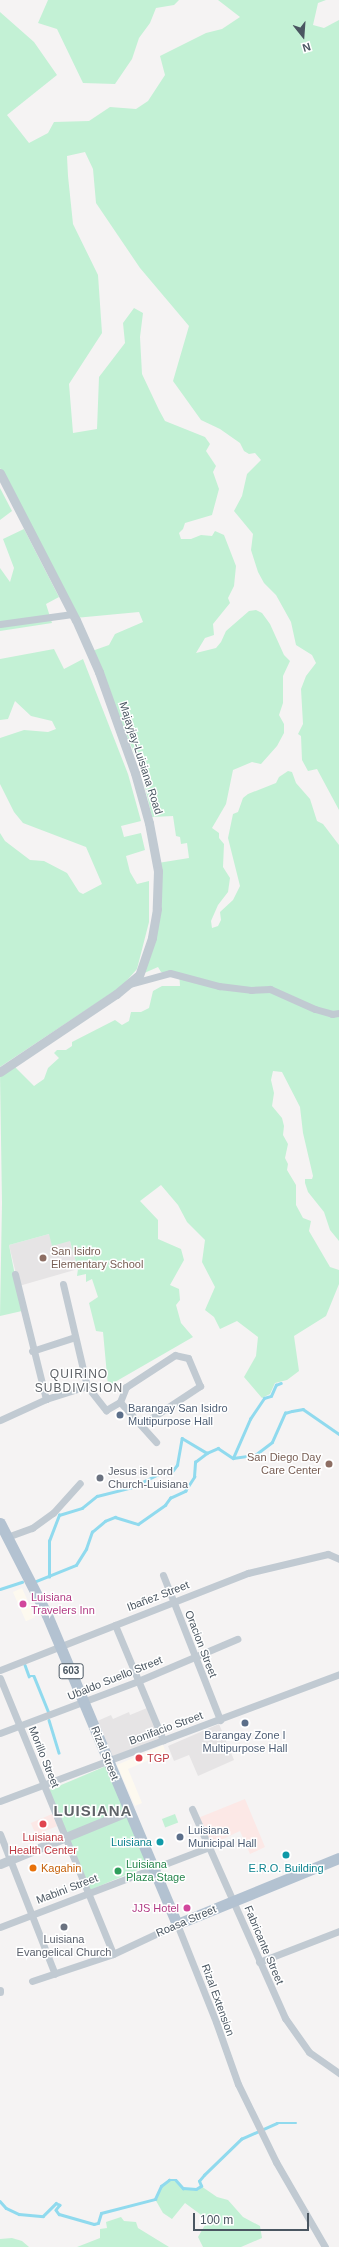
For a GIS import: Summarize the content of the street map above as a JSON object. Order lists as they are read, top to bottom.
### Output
{
  "streets": {
    "main road": ["603", "Rizal Street", "Roasa Street"],
    "street": [
      "Majayjay-Luisiana Road",
      "Ibañez Street",
      "Oracion Street",
      "Ubaldo Suello Street",
      "Bonifacio Street",
      "Morillo Street",
      "Mabini Street",
      "Fabricante Street",
      "Rizal Extension"
    ]
  },
  "crossings": [
    ["Ibañez Street", "Oracion Street"],
    ["Ibañez Street", "Rizal Street"],
    ["Oracion Street", "Ubaldo Suello Street"],
    ["Oracion Street", "Bonifacio Street"],
    ["603", "Rizal Street"],
    ["Ubaldo Suello Street", "Rizal Street"],
    ["Ubaldo Suello Street", "Morillo Street"],
    ["Bonifacio Street", "Rizal Street"],
    ["Bonifacio Street", "Morillo Street"],
    ["Rizal Street", "Mabini Street"],
    ["Rizal Street", "Roasa Street"],
    ["Rizal Street", "Rizal Extension"],
    ["Morillo Street", "Mabini Street"],
    ["Morillo Street", "Roasa Street"],
    ["Mabini Street", "Fabricante Street"],
    ["Roasa Street", "Fabricante Street"],
    ["Roasa Street", "Rizal Extension"]
  ],
  "districts": ["QUIRINO SUBDIVISION", "LUISIANA"],
  "places": [
    "San Isidro Elementary School",
    "Barangay San Isidro Multipurpose Hall",
    "San Diego Day Care Center",
    "Jesus is Lord Church-Luisiana",
    "Luisiana Travelers Inn",
    "Barangay Zone I Multipurpose Hall",
    "TGP",
    "Luisiana Health Center",
    "Luisiana Municipal Hall",
    "Luisiana",
    "E.R.O. Building",
    "Kagahin",
    "Luisiana Plaza Stage",
    "JJS Hotel",
    "Luisiana Evangelical Church"
  ],
  "scale_bar": "100 m",
  "north": "bottom"
}
